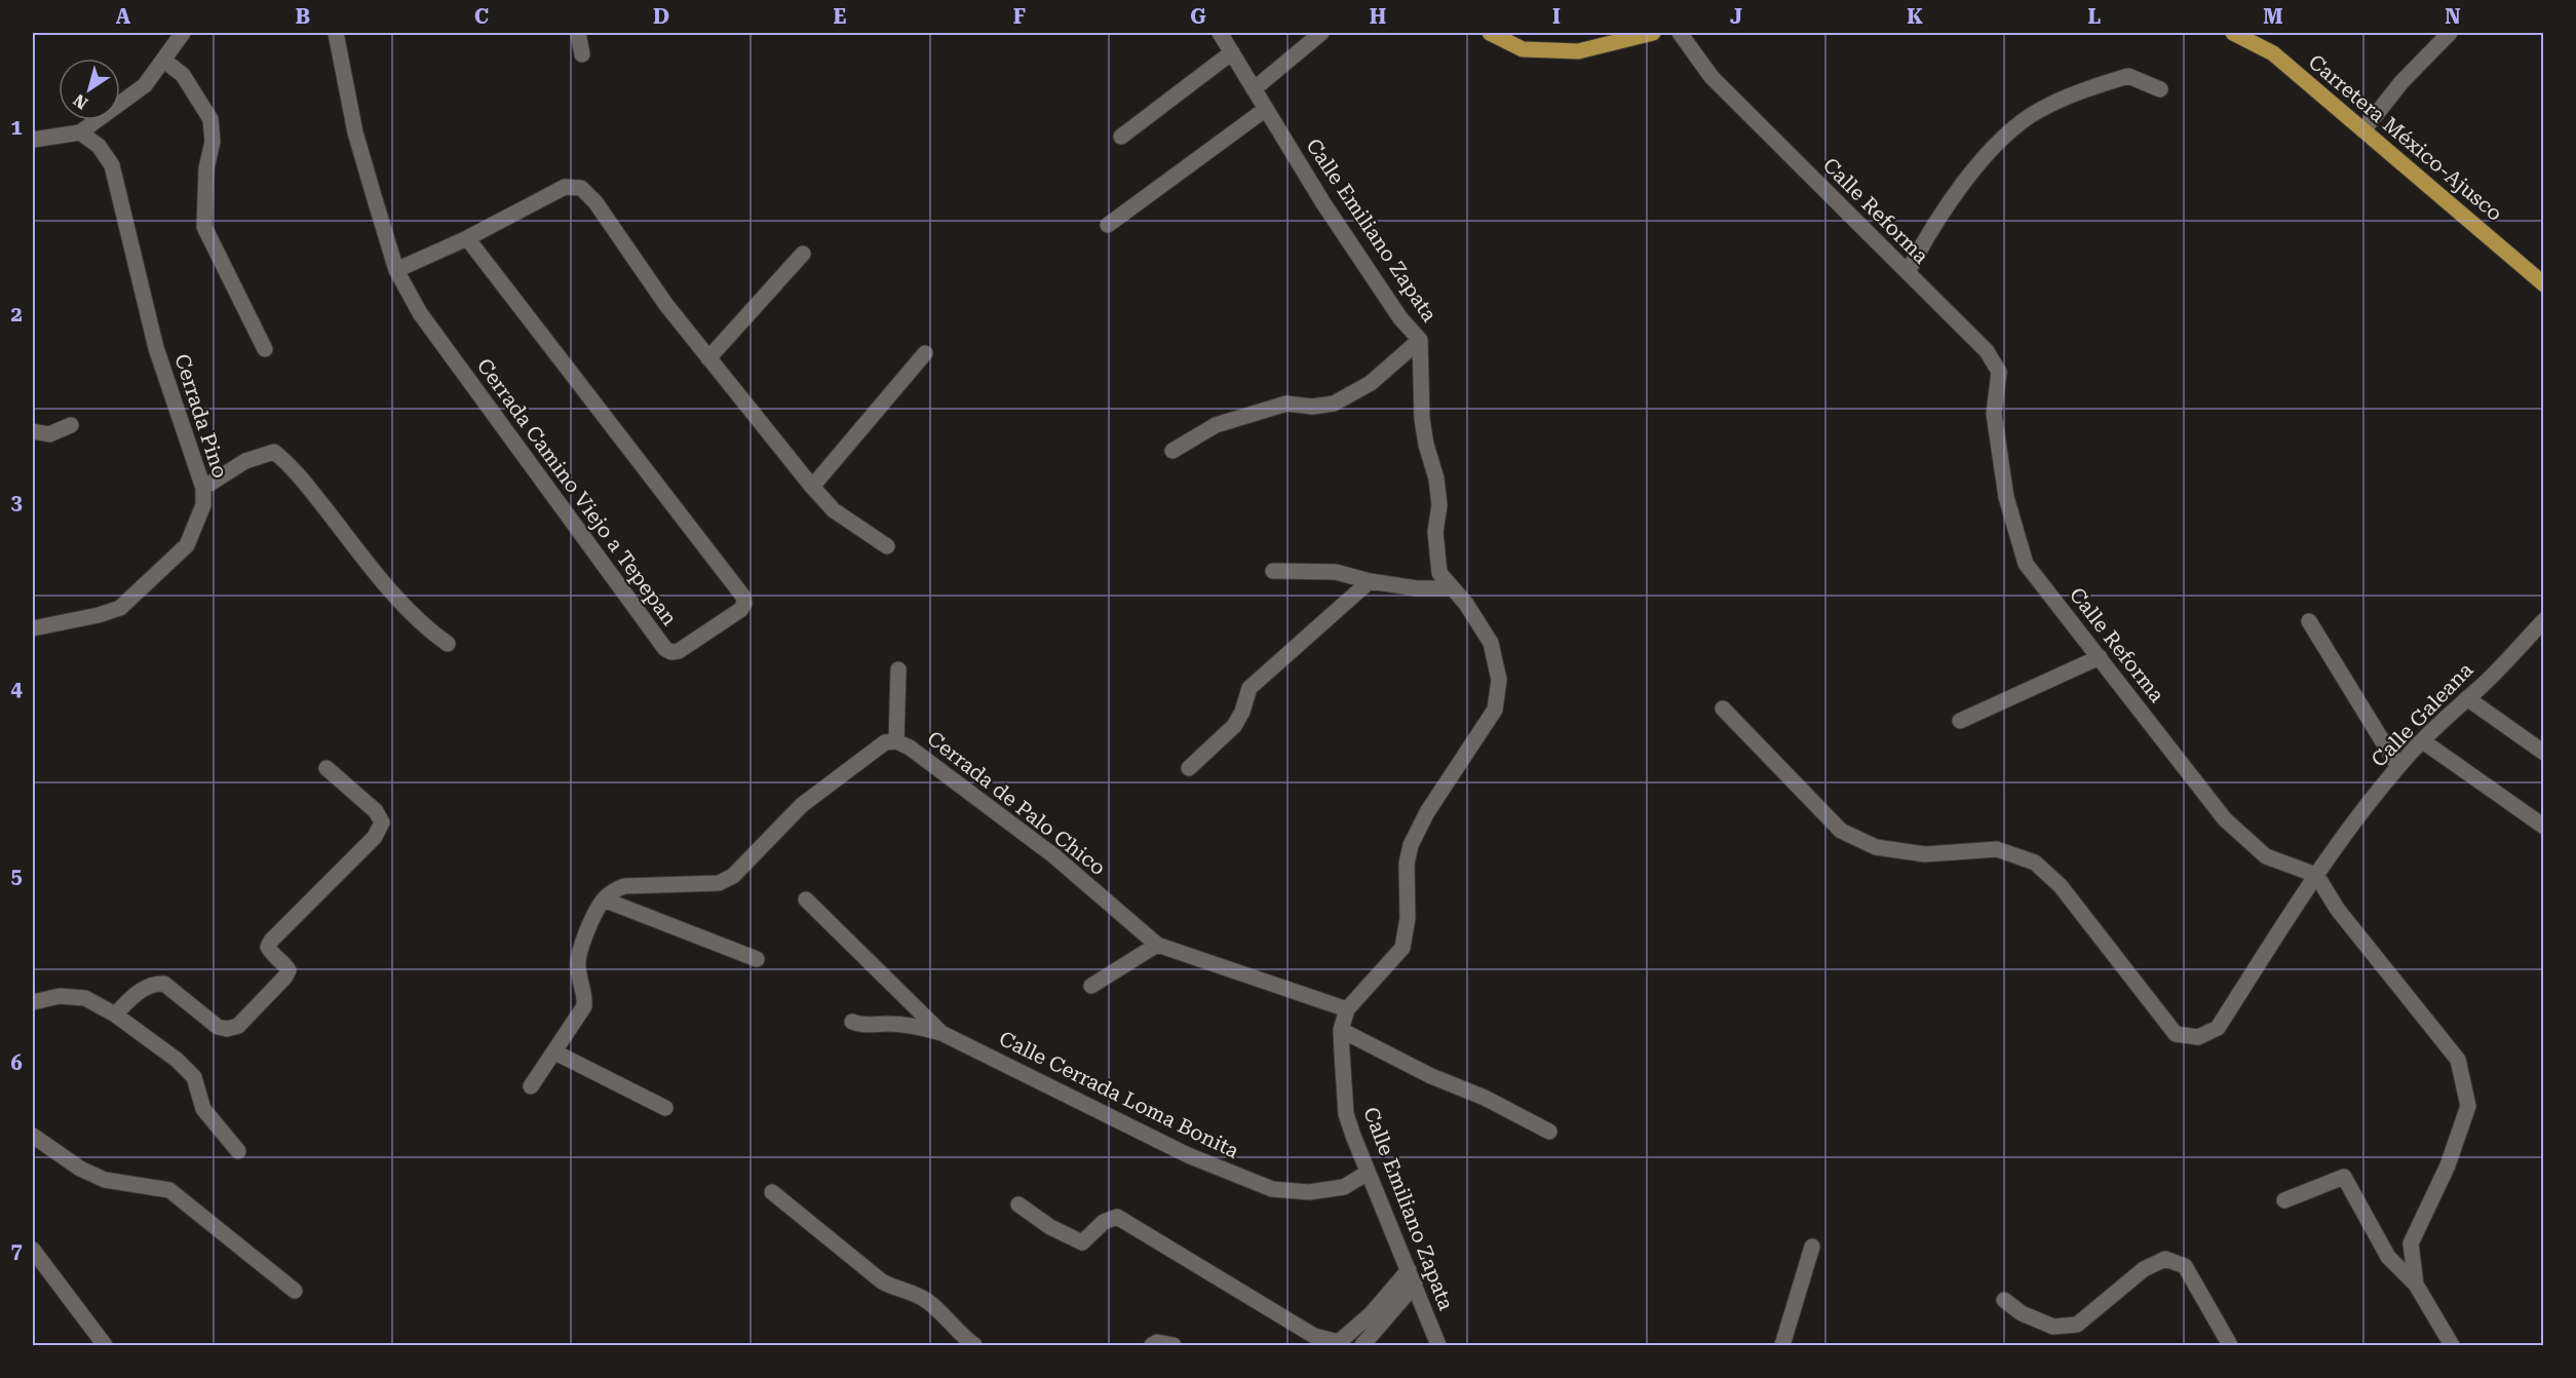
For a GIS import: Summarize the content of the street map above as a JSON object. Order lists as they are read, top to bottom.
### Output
{
  "streets": {
    "main road": ["Carretera México-Ajusco"],
    "street": [
      "Calle Reforma",
      "Calle Emiliano Zapata",
      "Cerrada Pino",
      "Cerrada Camino Viejo a Tepepan",
      "Calle Galeana",
      "Cerrada de Palo Chico",
      "Calle Cerrada Loma Bonita"
    ]
  },
  "crossings": [
    ["Calle Reforma", "Calle Galeana"],
    ["Calle Emiliano Zapata", "Cerrada de Palo Chico"],
    ["Calle Emiliano Zapata", "Calle Cerrada Loma Bonita"]
  ],
  "north": "bottom left",
  "grid": {
    "columns": [
      "A",
      "B",
      "C",
      "D",
      "E",
      "F",
      "G",
      "H",
      "I",
      "J",
      "K",
      "L",
      "M",
      "N"
    ],
    "rows": [
      "1",
      "2",
      "3",
      "4",
      "5",
      "6",
      "7"
    ]
  }
}
